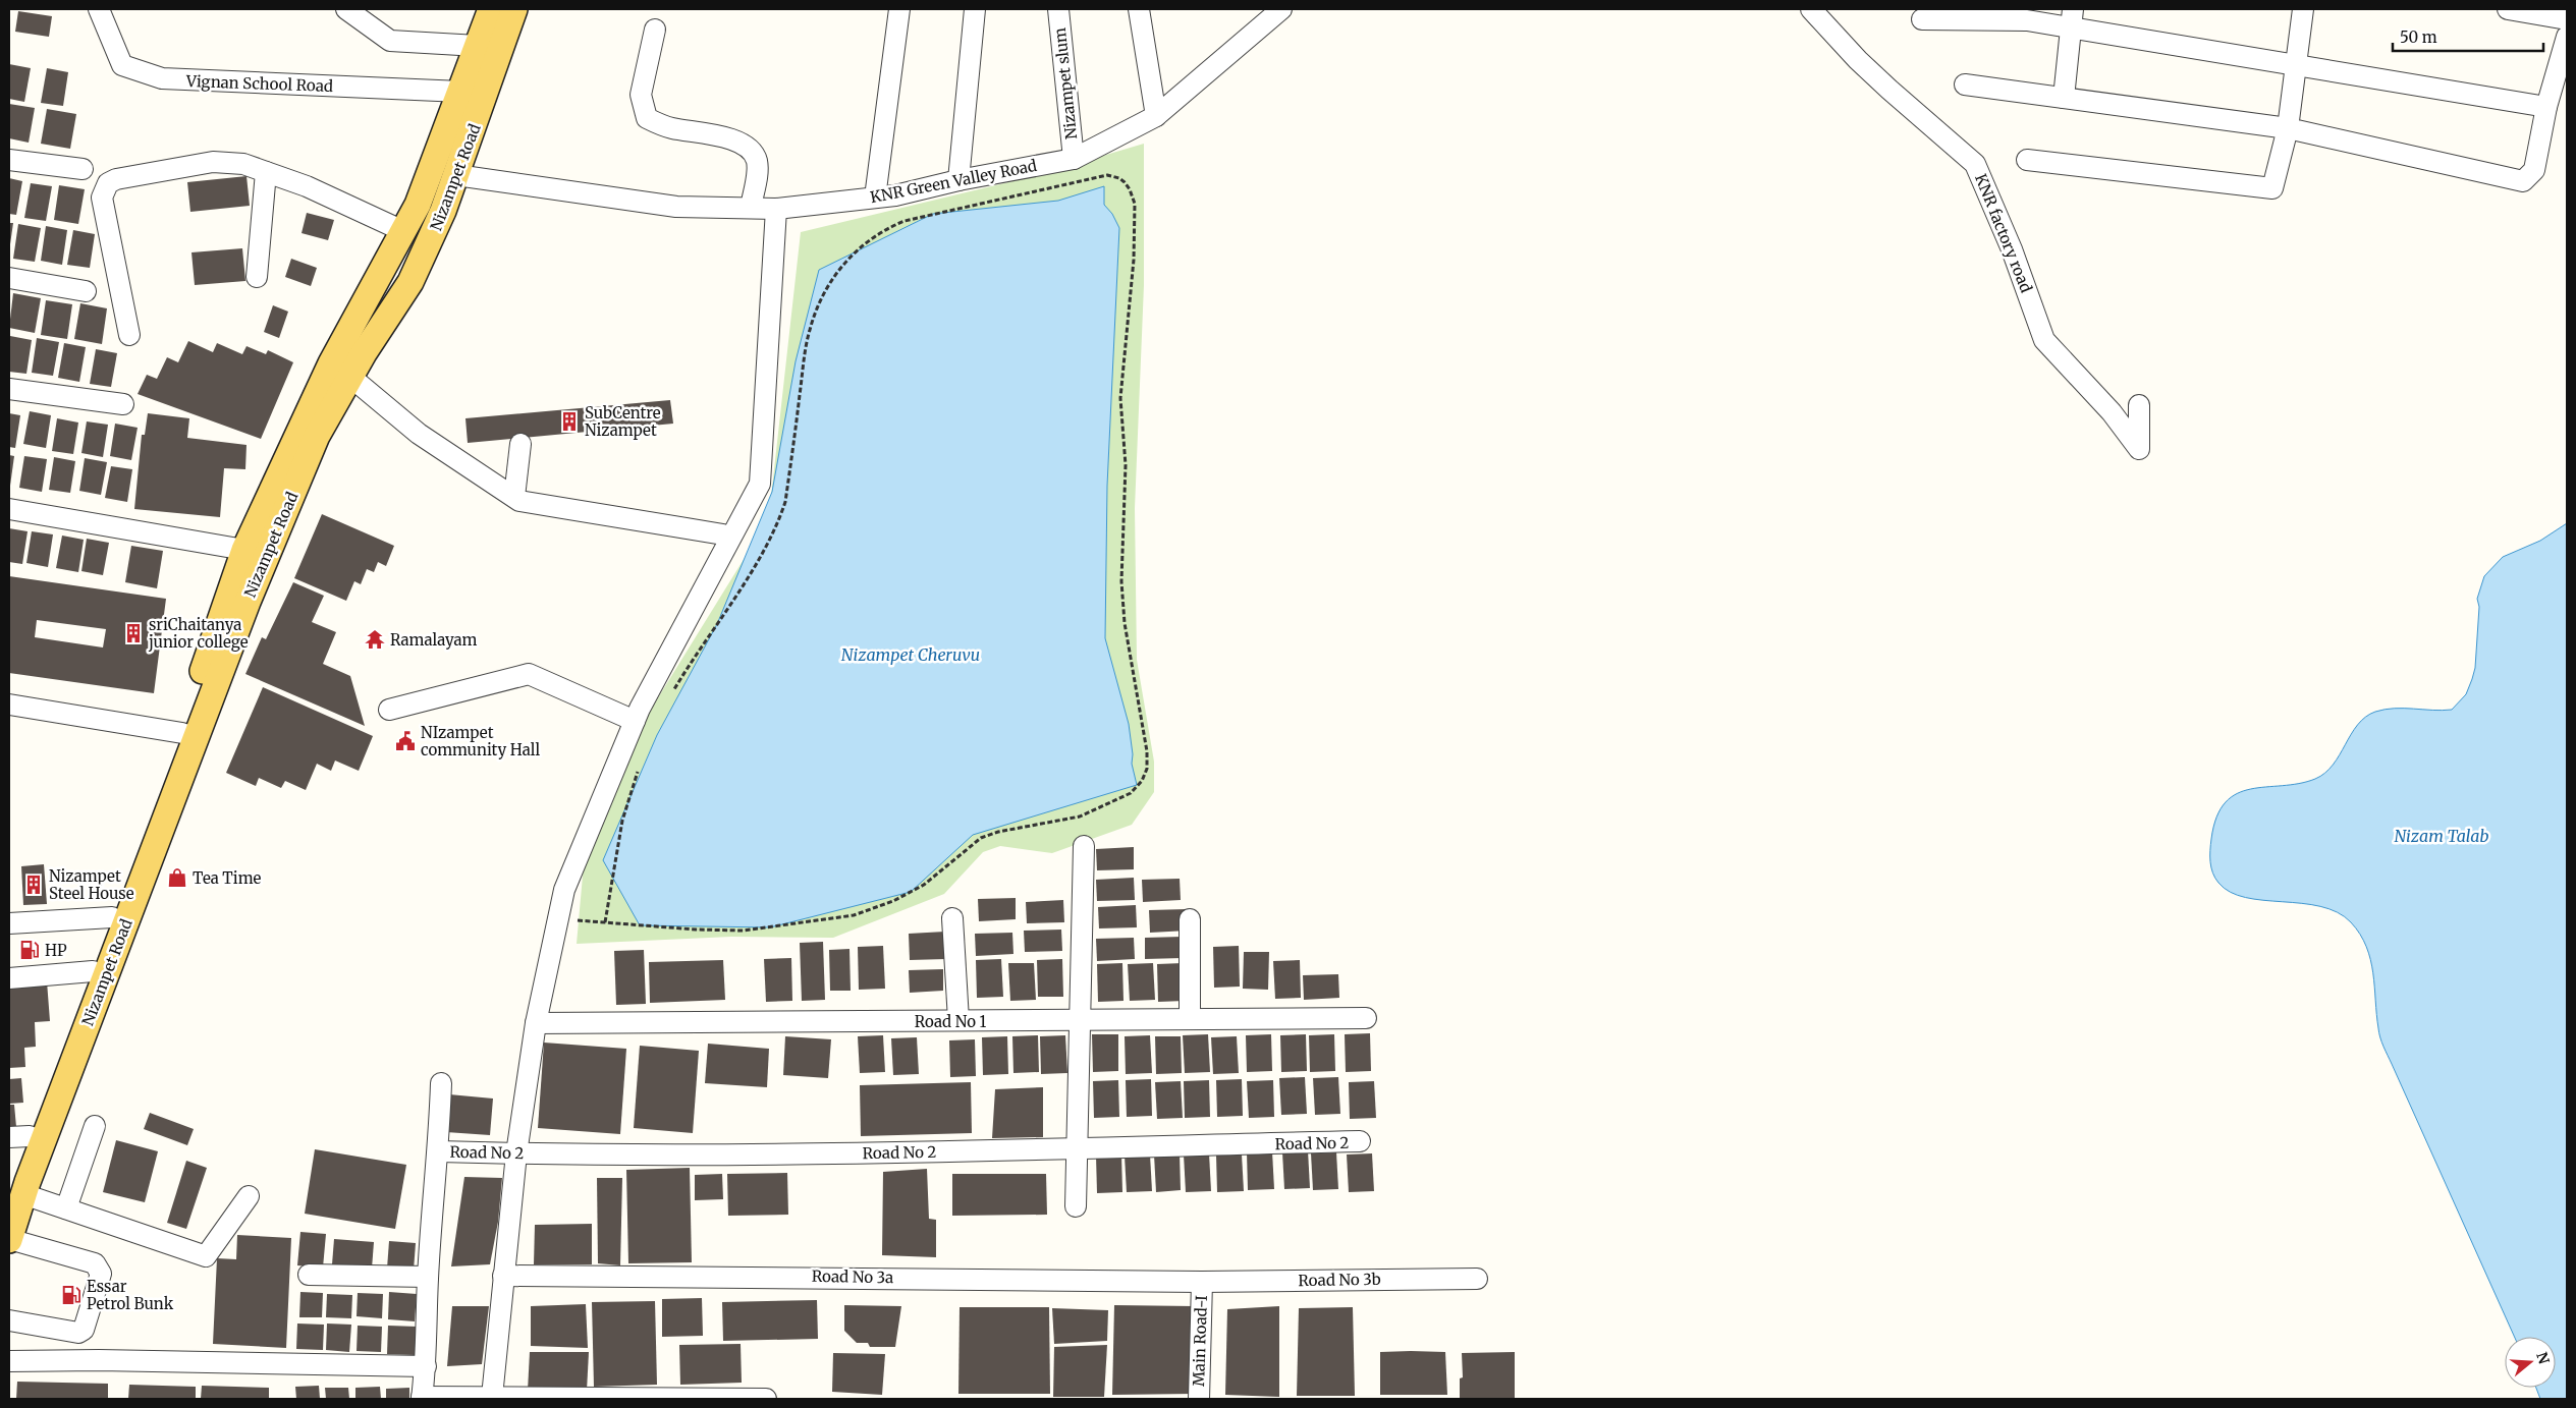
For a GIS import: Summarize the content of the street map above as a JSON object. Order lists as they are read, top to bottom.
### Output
{
  "streets": {
    "main road": ["Nizampet Road"],
    "street": [
      "Vignan School Road",
      "Nizampet slum",
      "KNR Green Valley Road",
      "KNR factory road",
      "Road No 1",
      "Road No 2",
      "Road No 3a",
      "Road No 3b",
      "Main Road-I"
    ]
  },
  "crossings": [
    ["Vignan School Road", "Nizampet Road"],
    ["Nizampet slum", "KNR Green Valley Road"],
    ["Nizampet Road", "KNR Green Valley Road"],
    ["Road No 3a", "Road No 3b"],
    ["Road No 3a", "Main Road-I"],
    ["Road No 3b", "Main Road-I"]
  ],
  "water": ["Nizampet Cheruvu", "Nizam Talab"],
  "places": {
    "building": ["SubCentre Nizampet", "sriChaitanya junior college", "Nizampet Steel House"],
    "temple": ["Ramalayam"],
    "public building": ["NIzampet community Hall"],
    "shop": ["Tea Time"],
    "fuel station": ["HP", "Essar Petrol Bunk"]
  },
  "scale_bar": "50 m",
  "north": "right"
}
